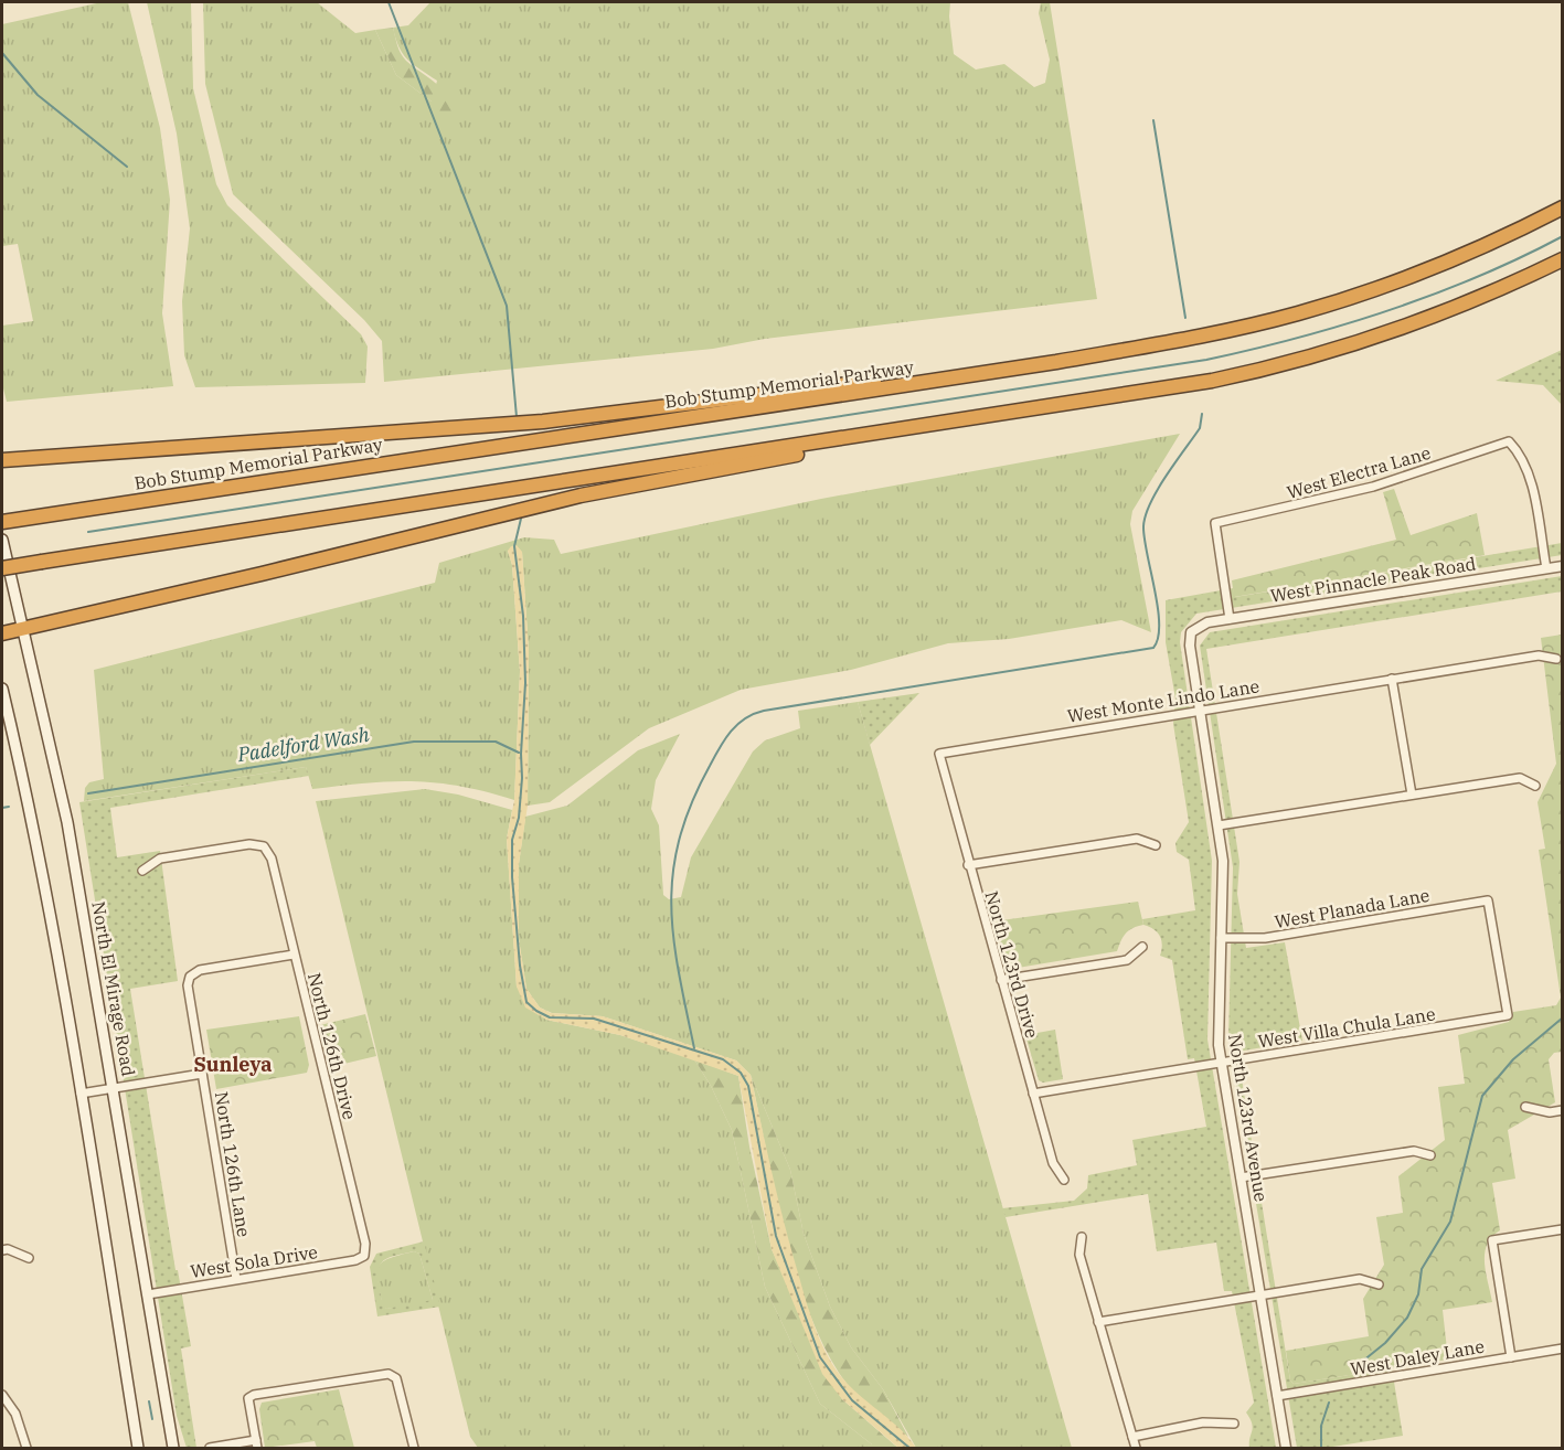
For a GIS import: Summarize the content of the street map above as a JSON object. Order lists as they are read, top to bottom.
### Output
{
  "streets": {
    "highway": ["Bob Stump Memorial Parkway"],
    "main road": ["North El Mirage Road"],
    "street": [
      "West Electra Lane",
      "West Pinnacle Peak Road",
      "West Monte Lindo Lane",
      "West Planada Lane",
      "North 123rd Drive",
      "West Villa Chula Lane",
      "North 126th Drive",
      "North 123rd Avenue",
      "North 126th Lane",
      "West Sola Drive",
      "West Daley Lane"
    ]
  },
  "crossings": [
    ["West Electra Lane", "West Pinnacle Peak Road"],
    ["West Pinnacle Peak Road", "North 123rd Avenue"],
    ["West Monte Lindo Lane", "North 123rd Drive"],
    ["West Monte Lindo Lane", "North 123rd Avenue"],
    ["West Planada Lane", "West Villa Chula Lane"],
    ["West Planada Lane", "North 123rd Avenue"],
    ["North 123rd Drive", "West Villa Chula Lane"],
    ["North El Mirage Road", "West Sola Drive"],
    ["West Villa Chula Lane", "North 123rd Avenue"],
    ["North 126th Drive", "North 126th Lane"],
    ["North 126th Drive", "West Sola Drive"],
    ["North 123rd Avenue", "West Daley Lane"],
    ["North 126th Lane", "West Sola Drive"]
  ],
  "districts": ["Sunleya"],
  "water": ["Padelford Wash"]
}
